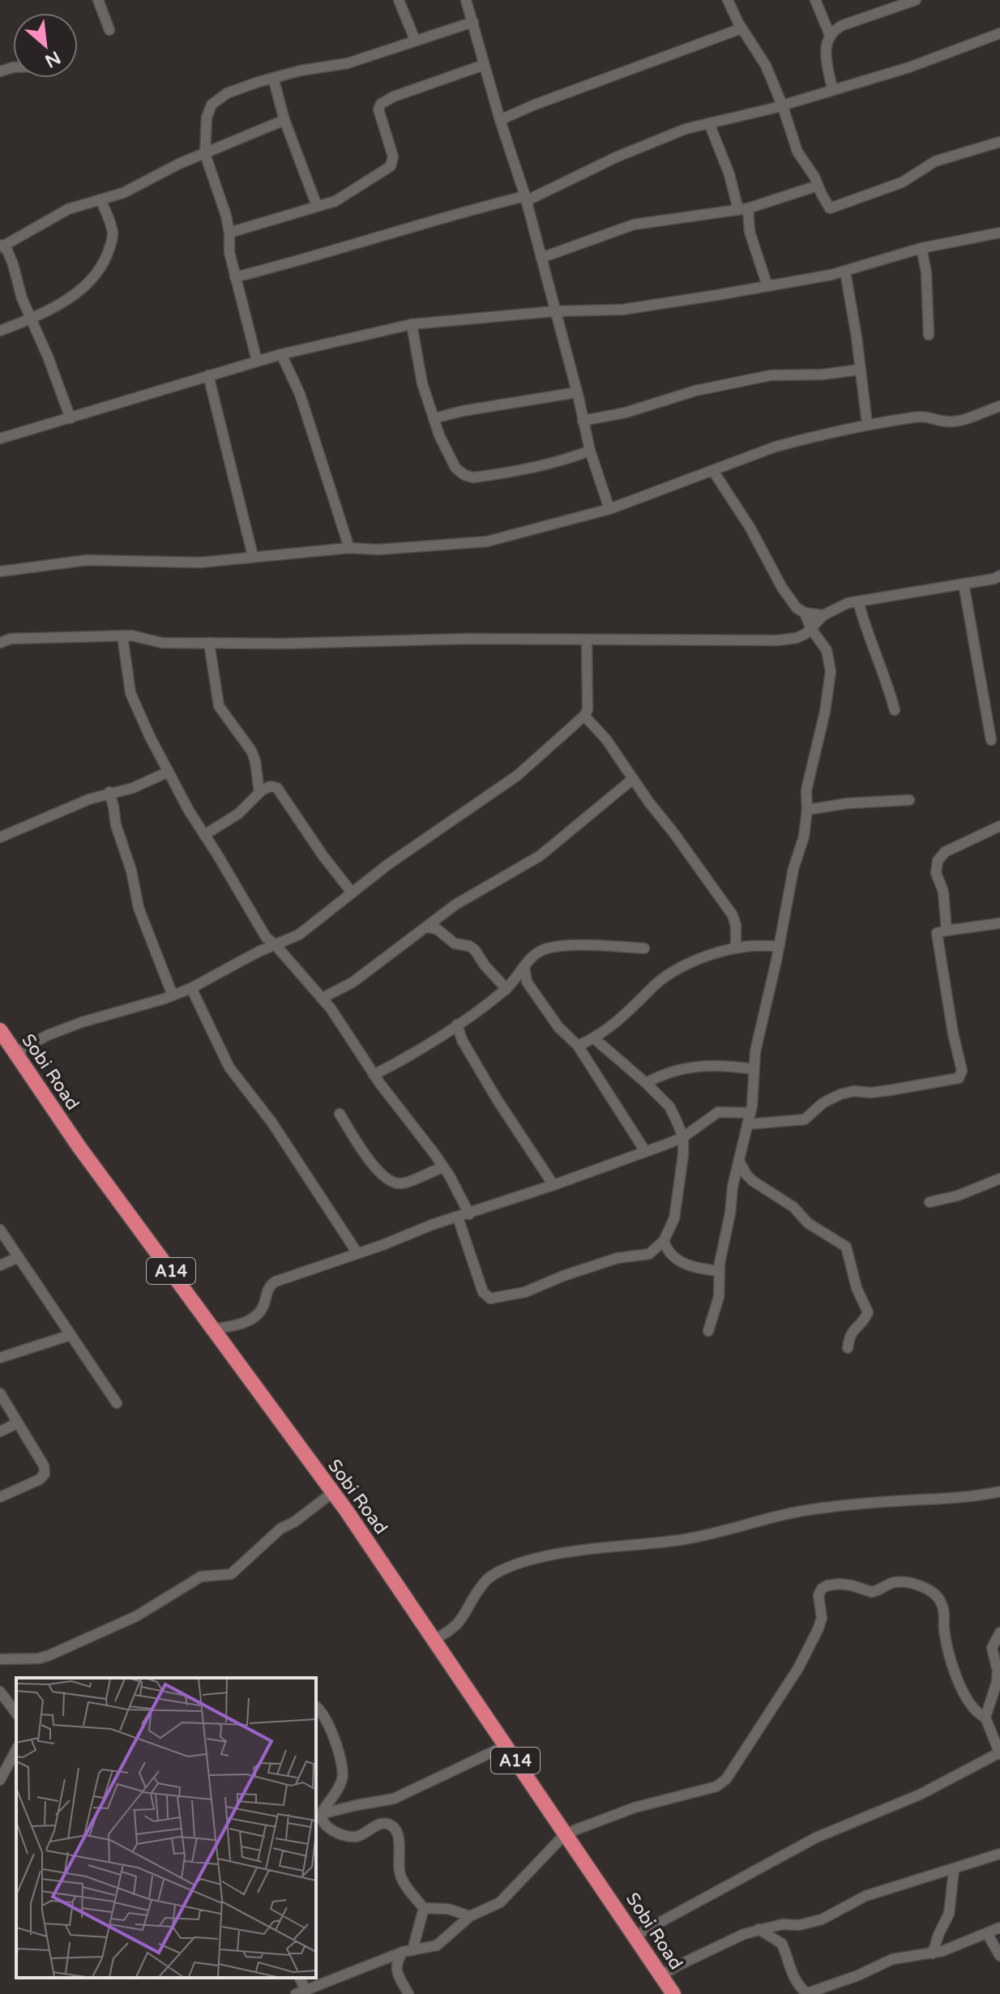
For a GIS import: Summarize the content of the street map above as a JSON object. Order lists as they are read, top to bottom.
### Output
{
  "streets": {
    "highway": ["Sobi Road", "A14"]
  },
  "north": "bottom right"
}
